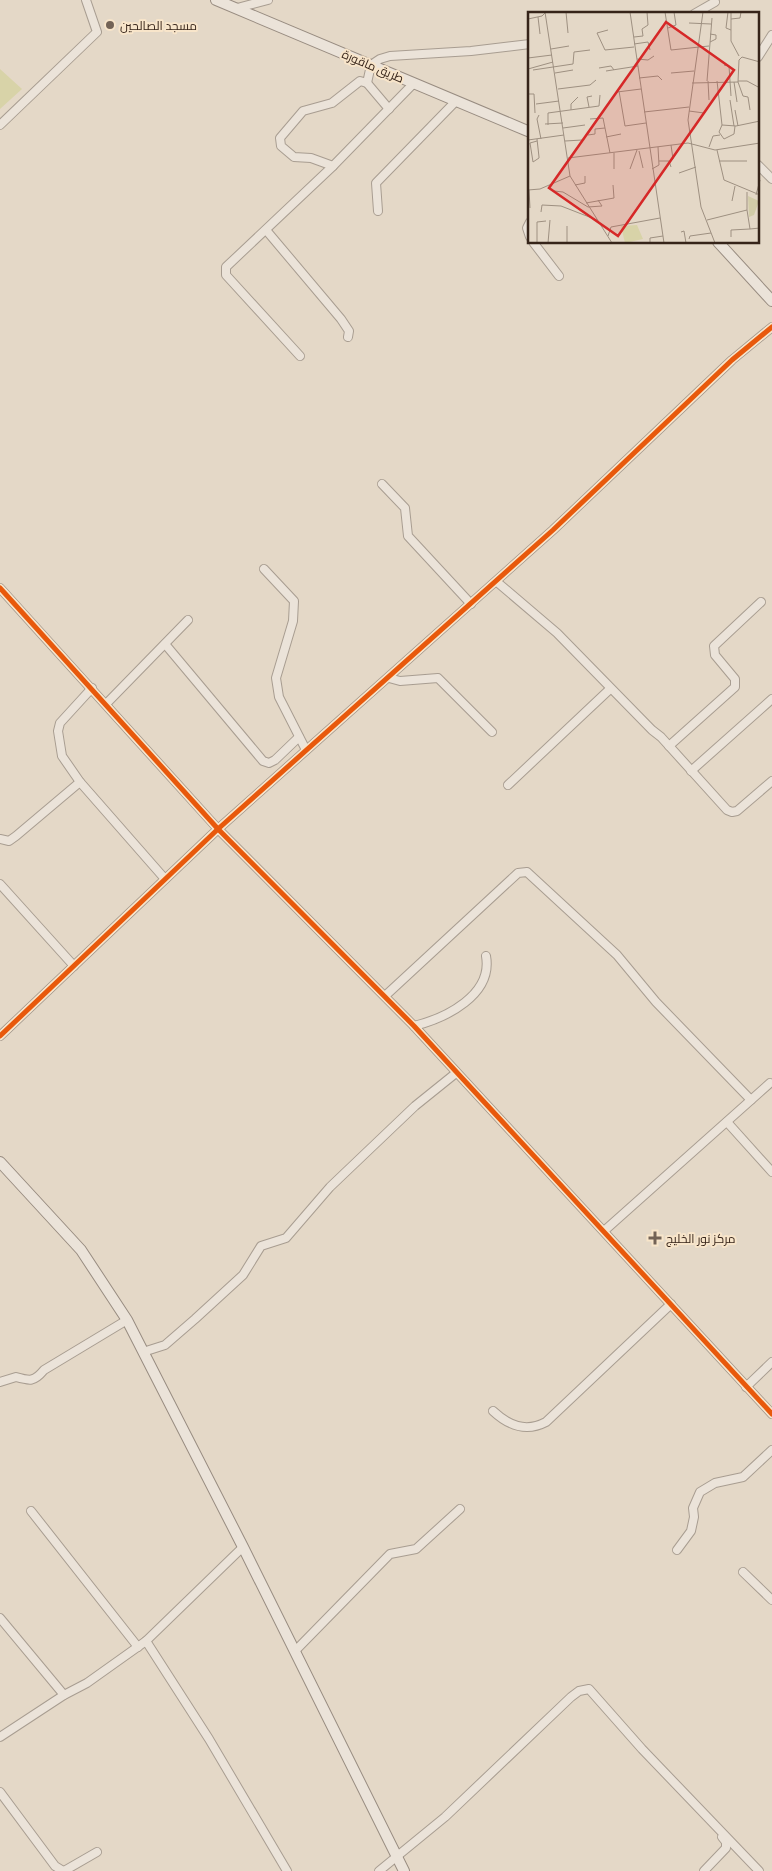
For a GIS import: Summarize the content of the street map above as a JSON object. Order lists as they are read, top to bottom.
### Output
{
  "streets": {
    "street": ["طريق ماقورة"]
  },
  "places": {
    "other": ["مسجد الصالحين"],
    "health": ["مركز نور الخليج"]
  }
}
